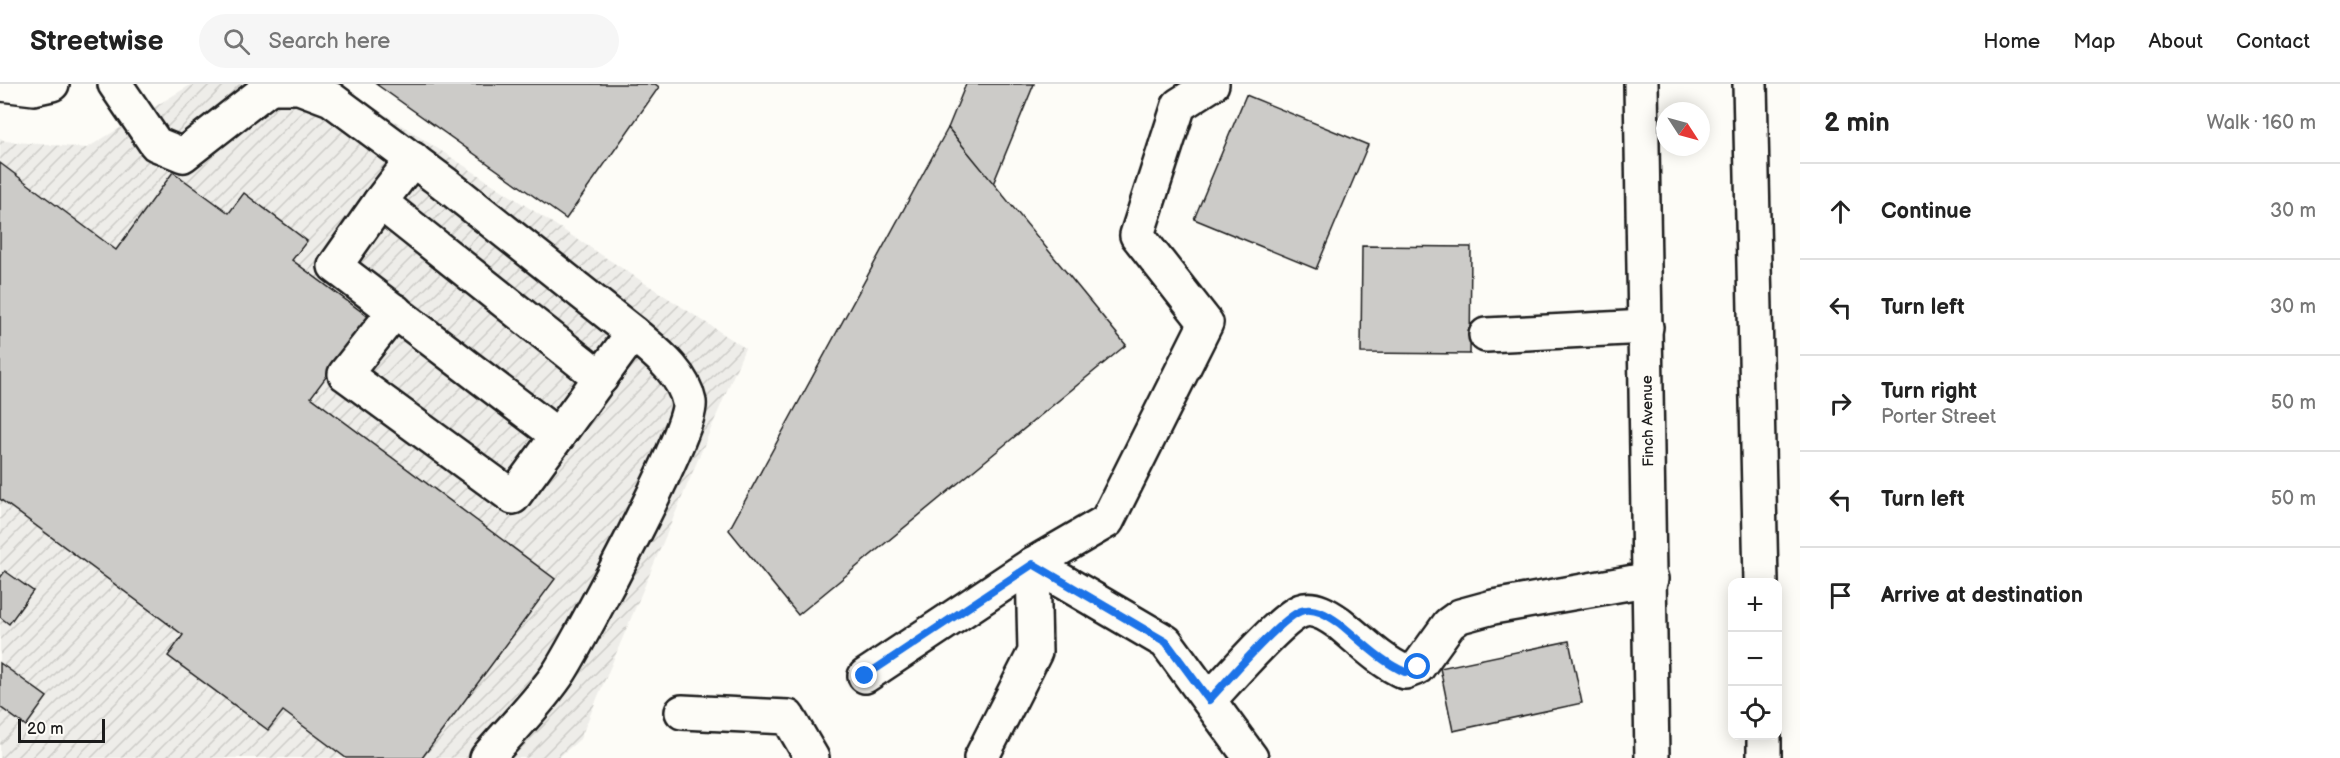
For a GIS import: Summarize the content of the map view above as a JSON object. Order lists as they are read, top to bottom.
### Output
{
  "streets": {
    "main road": ["Finch Avenue"]
  },
  "scale_bar": "20 m",
  "north": "bottom right",
  "page": {
    "header": "Streetwise",
    "search": "Search here",
    "nav": [
      "Home",
      "Map",
      "About",
      "Contact"
    ],
    "heading": ["2 min", "Walk · 160 m"],
    "list": [
      ["Continue", "30 m"],
      ["Turn left", "30 m"],
      ["Turn right", "Porter Street", "50 m"],
      ["Turn left", "50 m"],
      "Arrive at destination"
    ],
    "map_buttons": ["+", "−"],
    "scale": "20 m"
  }
}
